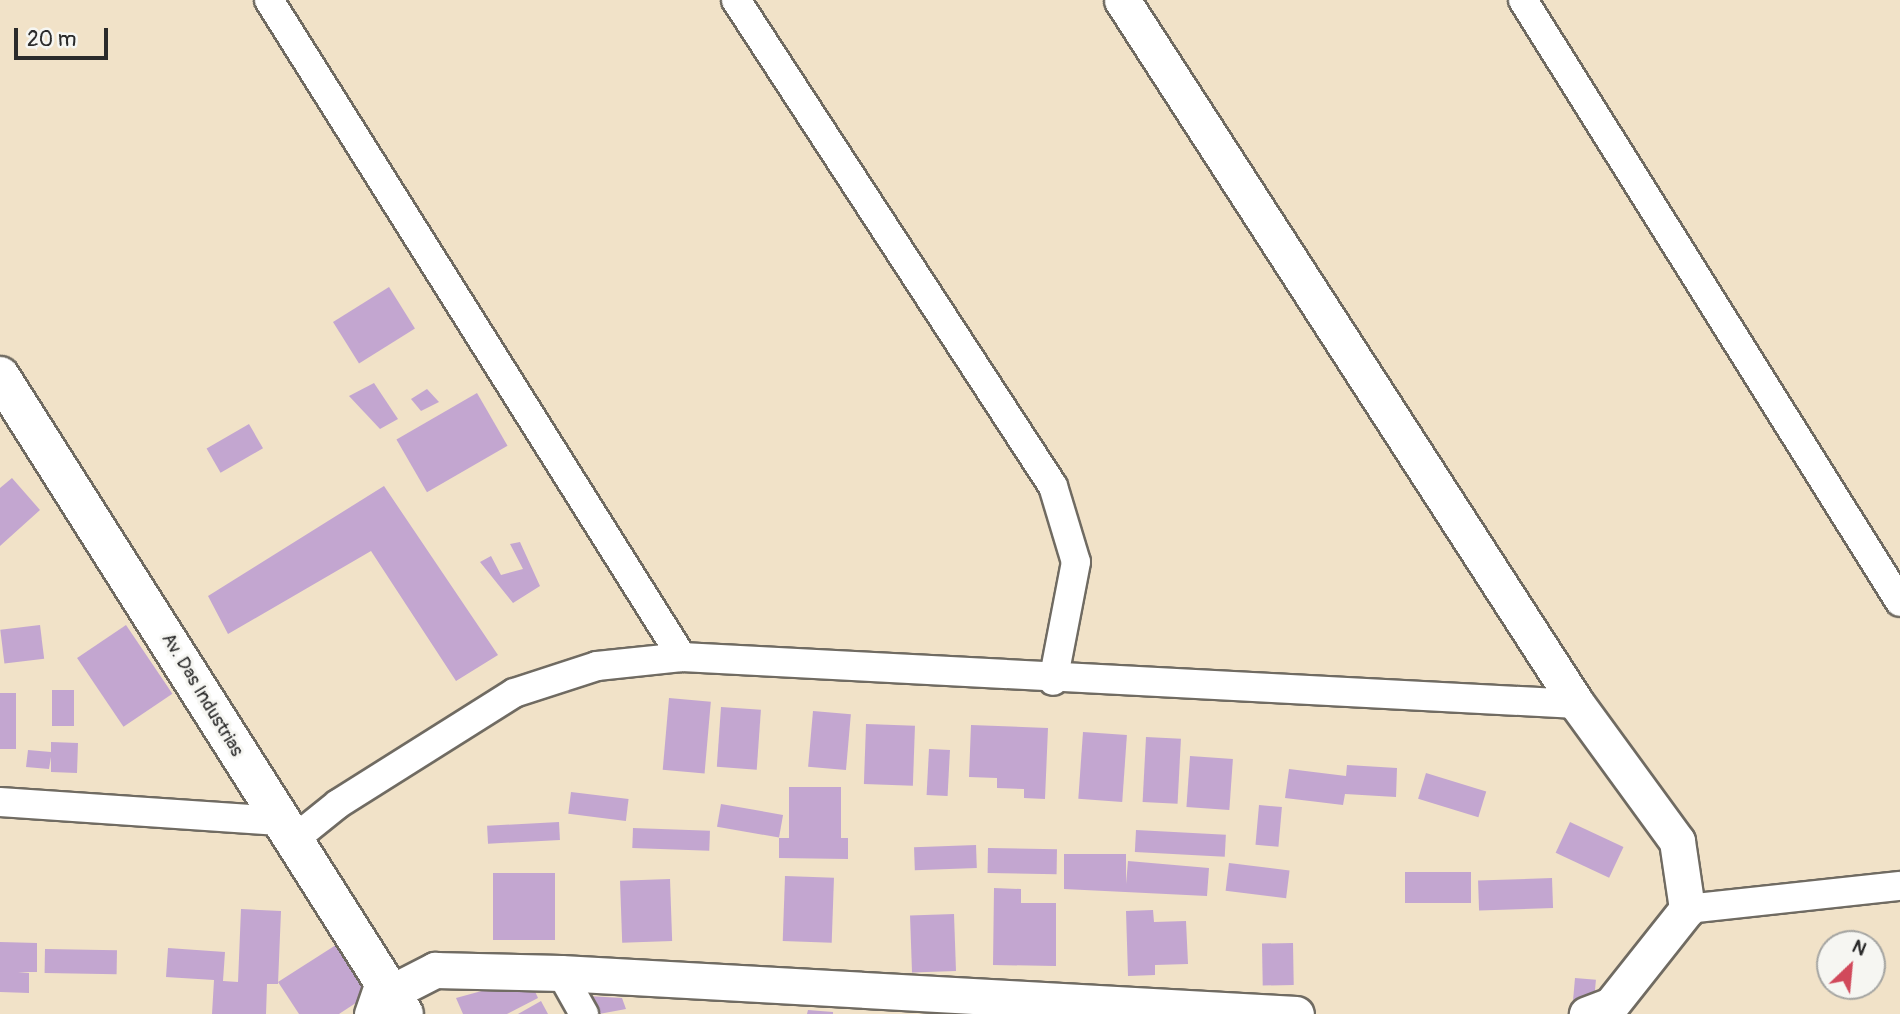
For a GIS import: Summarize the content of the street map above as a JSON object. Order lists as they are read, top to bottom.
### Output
{
  "streets": {
    "main road": ["Av. Das Industrias"]
  },
  "scale_bar": "20 m",
  "north": "top right"
}
